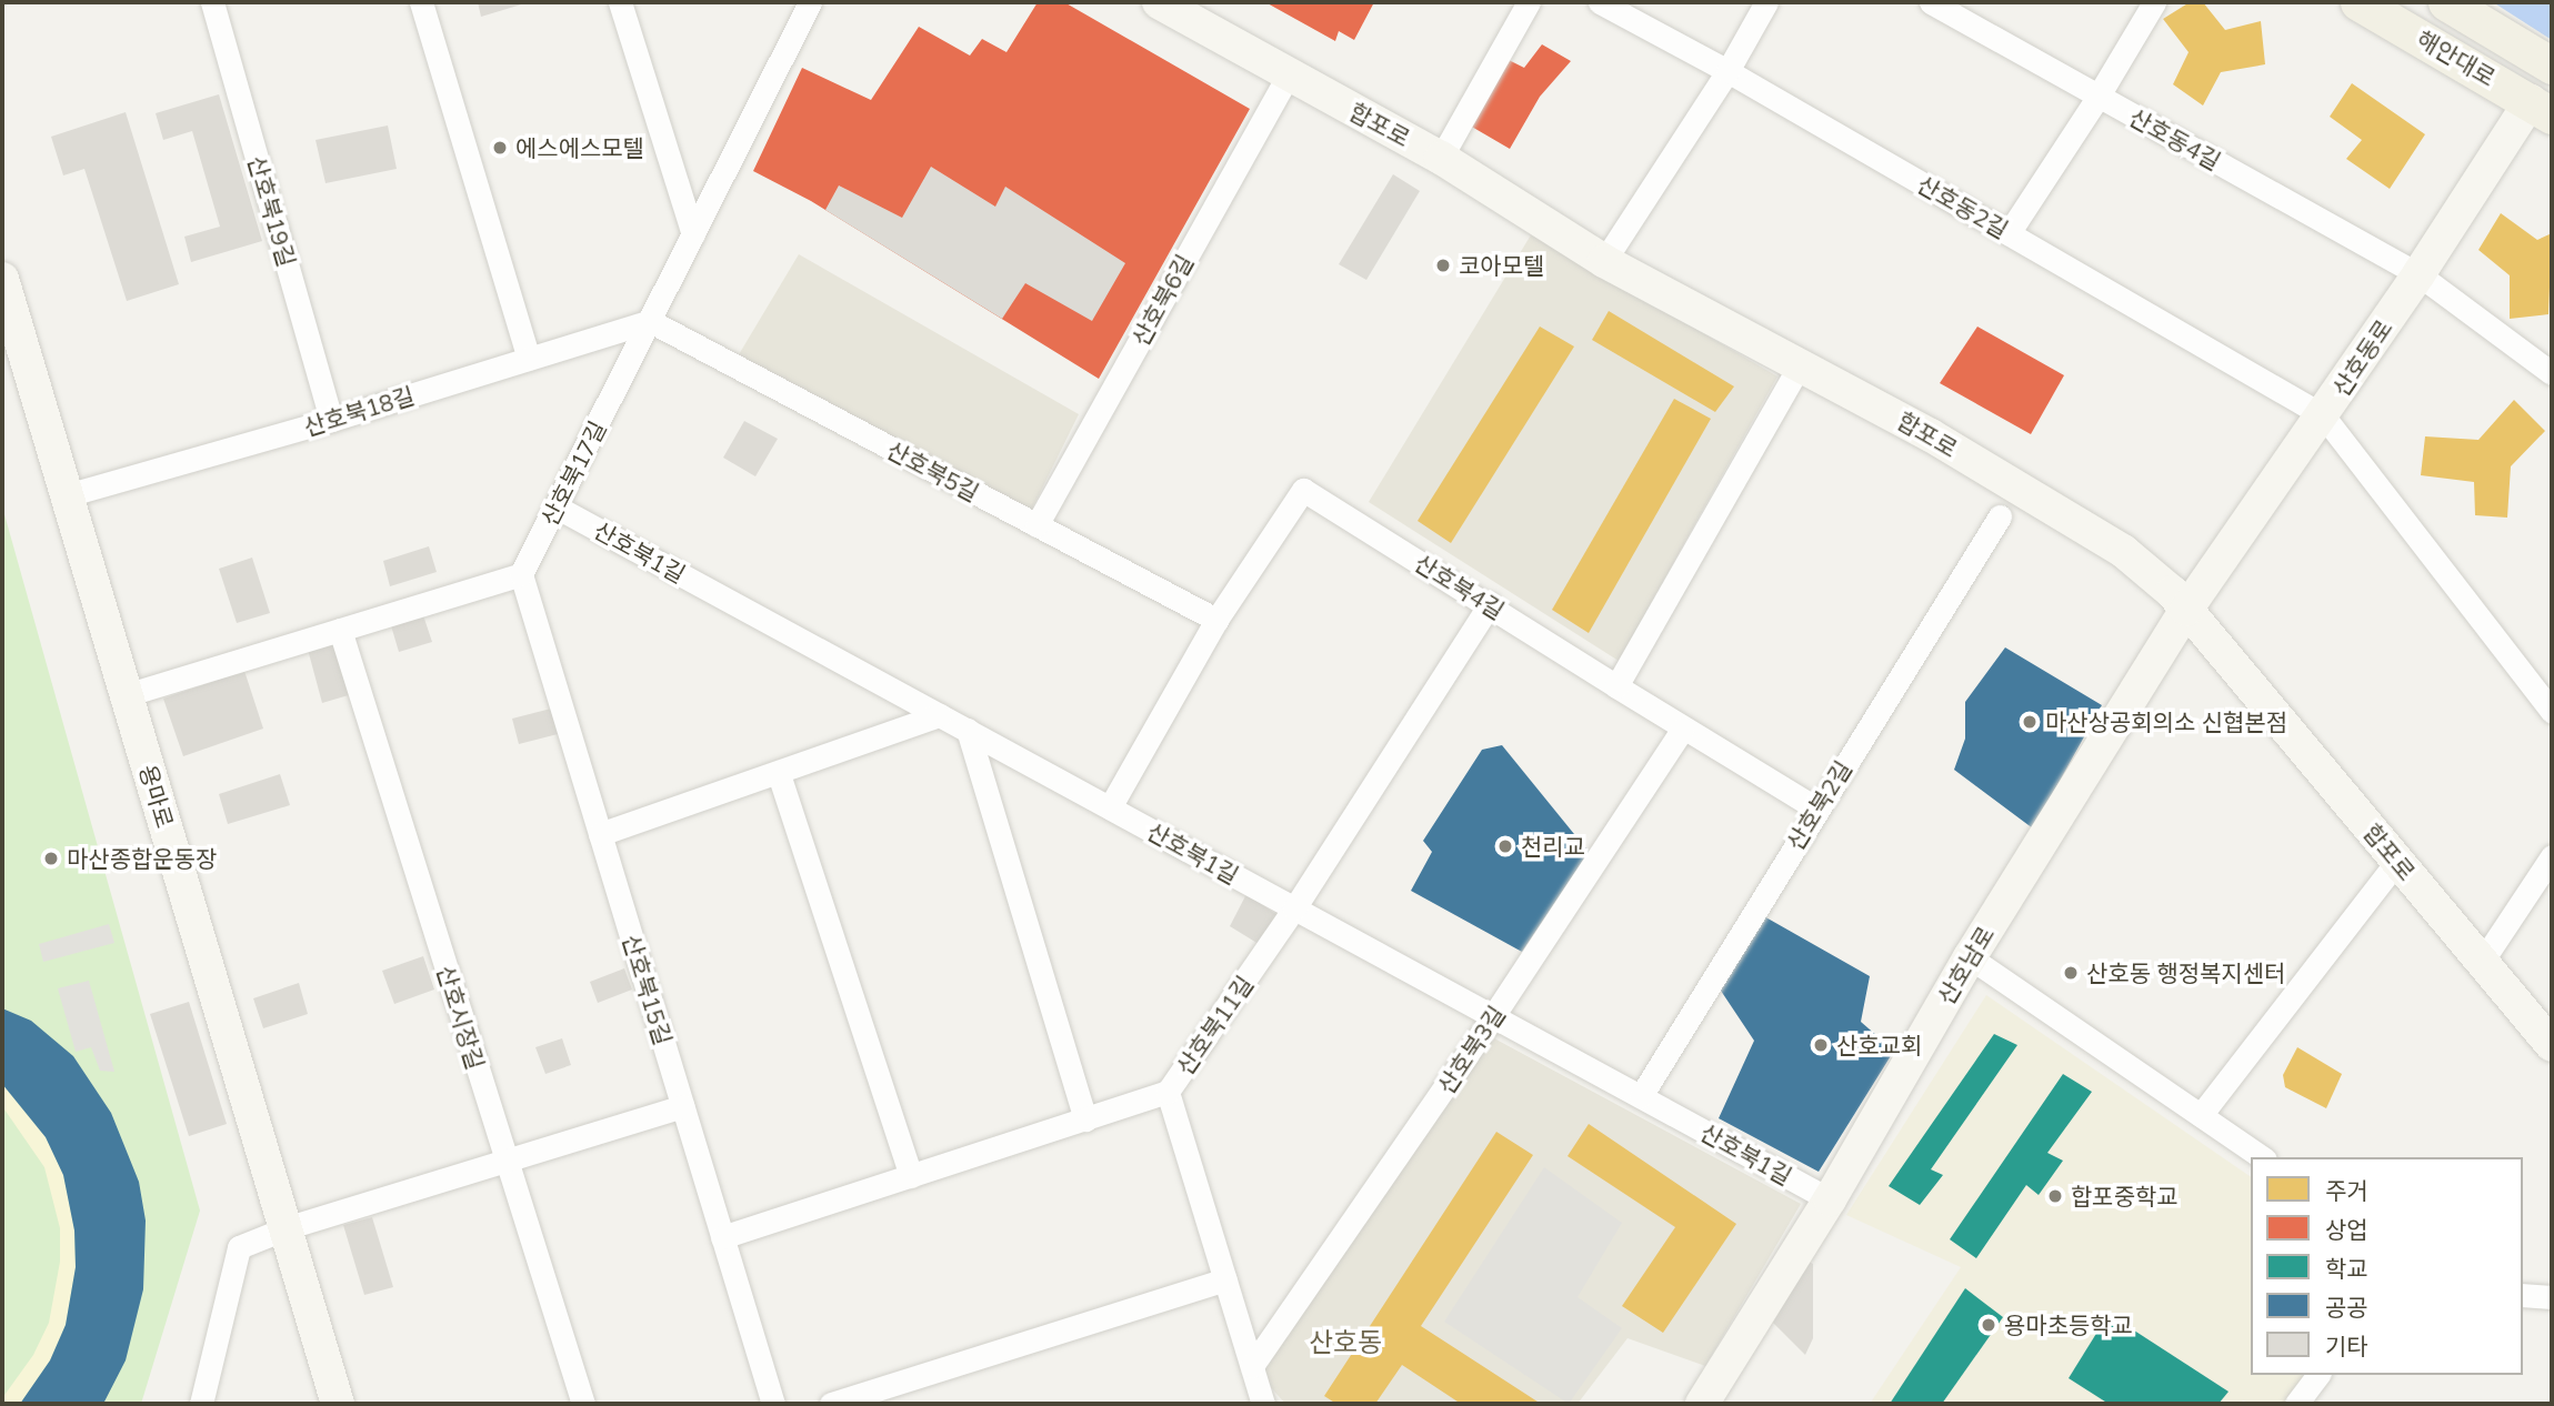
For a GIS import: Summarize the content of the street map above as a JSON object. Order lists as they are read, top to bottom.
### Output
{
  "streets": {
    "main road": [
      "해안대로",
      "합포로",
      "산호동로",
      "용마로",
      "산호남로"
    ],
    "street": [
      "산호동4길",
      "산호동2길",
      "산호북19길",
      "산호북6길",
      "산호북18길",
      "산호북5길",
      "산호북17길",
      "산호북1길",
      "산호북4길",
      "산호북2길",
      "산호북15길",
      "산호시장길",
      "산호북11길",
      "산호북3길"
    ]
  },
  "crossings": [
    ["해안대로", "산호동로"],
    ["합포로", "산호북6길"],
    ["합포로", "산호동로"],
    ["합포로", "산호남로"],
    ["산호동4길", "산호동로"],
    ["산호동2길", "산호동로"],
    ["산호북19길", "산호북18길"],
    ["산호북6길", "산호북5길"],
    ["산호동로", "산호남로"],
    ["산호북18길", "산호북5길"],
    ["산호북18길", "산호북17길"],
    ["산호북18길", "용마로"],
    ["산호북5길", "산호북17길"],
    ["산호북5길", "산호북4길"],
    ["산호북17길", "산호북1길"],
    ["산호북17길", "산호북15길"],
    ["산호북1길", "산호북4길"],
    ["산호북1길", "산호북2길"],
    ["산호북1길", "산호남로"],
    ["산호북1길", "산호북11길"],
    ["산호북1길", "산호북3길"],
    ["산호북4길", "산호북2길"],
    ["산호북4길", "산호북11길"],
    ["산호북4길", "산호북3길"],
    ["산호북15길", "산호북11길"]
  ],
  "districts": ["산호동"],
  "places": [
    "에스에스모텔",
    "코아모텔",
    "마산상공회의소 신협본점",
    "천리교",
    "마산종합운동장",
    "산호동 행정복지센터",
    "산호교회",
    "합포중학교",
    "용마초등학교"
  ],
  "legend": [
    "주거",
    "상업",
    "학교",
    "공공",
    "기타"
  ]
}
